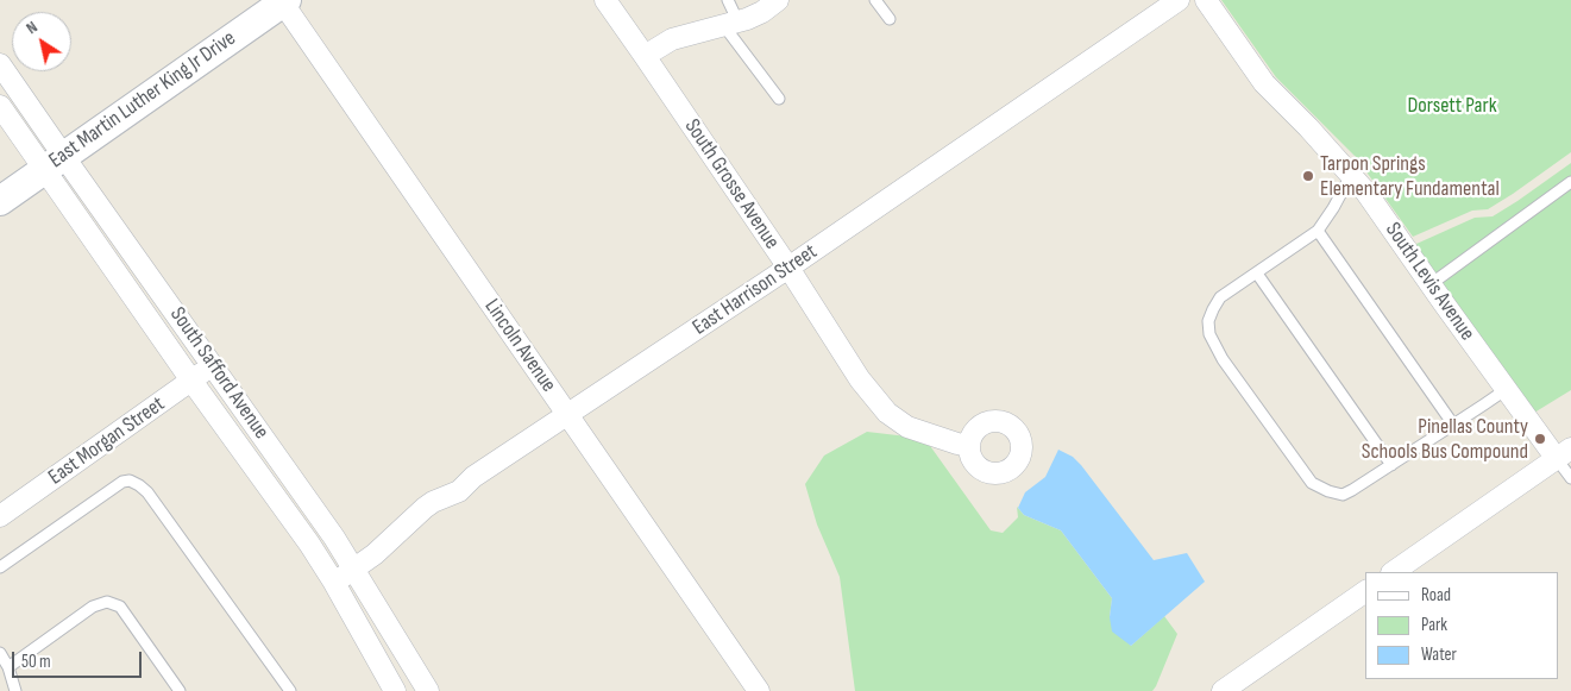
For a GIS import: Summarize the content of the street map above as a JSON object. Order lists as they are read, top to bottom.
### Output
{
  "streets": {
    "street": [
      "East Martin Luther King Jr Drive",
      "South Grosse Avenue",
      "South Levis Avenue",
      "East Harrison Street",
      "Lincoln Avenue",
      "South Safford Avenue",
      "East Morgan Street"
    ]
  },
  "crossings": [
    ["East Martin Luther King Jr Drive", "Lincoln Avenue"],
    ["East Martin Luther King Jr Drive", "South Safford Avenue"],
    ["South Grosse Avenue", "East Harrison Street"],
    ["East Harrison Street", "Lincoln Avenue"],
    ["East Harrison Street", "South Safford Avenue"],
    ["South Safford Avenue", "East Morgan Street"]
  ],
  "parks": ["Dorsett Park"],
  "places": ["Tarpon Springs Elementary Fundamental", "Pinellas County Schools Bus Compound"],
  "legend": ["Road", "Park", "Water"],
  "scale_bar": "50 m",
  "north": "top left"
}
